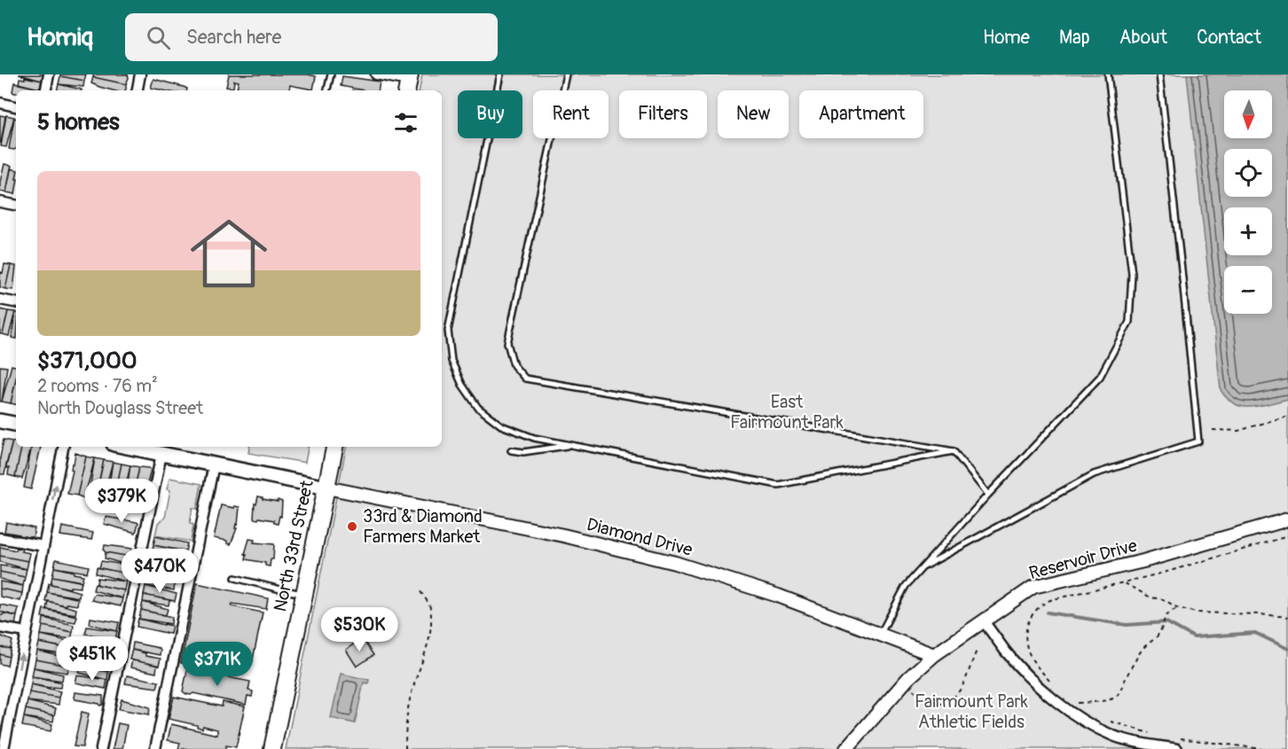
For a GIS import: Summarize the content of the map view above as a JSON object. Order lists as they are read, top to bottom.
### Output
{
  "streets": {
    "main road": ["North 33rd Street"],
    "street": ["Diamond Drive", "Reservoir Drive"]
  },
  "crossings": [
    ["Diamond Drive", "North 33rd Street"],
    ["Diamond Drive", "Reservoir Drive"]
  ],
  "parks": ["East Fairmount Park", "Fairmount Park Athletic Fields"],
  "places": ["33rd & Diamond Farmers Market"],
  "north": "bottom",
  "page": {
    "header": "Homiq",
    "search": "Search here",
    "nav": [
      "Home",
      "Map",
      "About",
      "Contact"
    ],
    "map_buttons": ["+", "−"],
    "chip": [
      "Buy",
      "Rent",
      "Filters",
      "New",
      "Apartment"
    ],
    "heading": "5 homes",
    "list": [
      {
        "name": "$371,000",
        "note": "2 rooms · 76 m² · North Douglass Street"
      }
    ],
    "price": [
      "$379K",
      "$470K",
      "$530K",
      "$451K",
      "$371K"
    ]
  }
}
